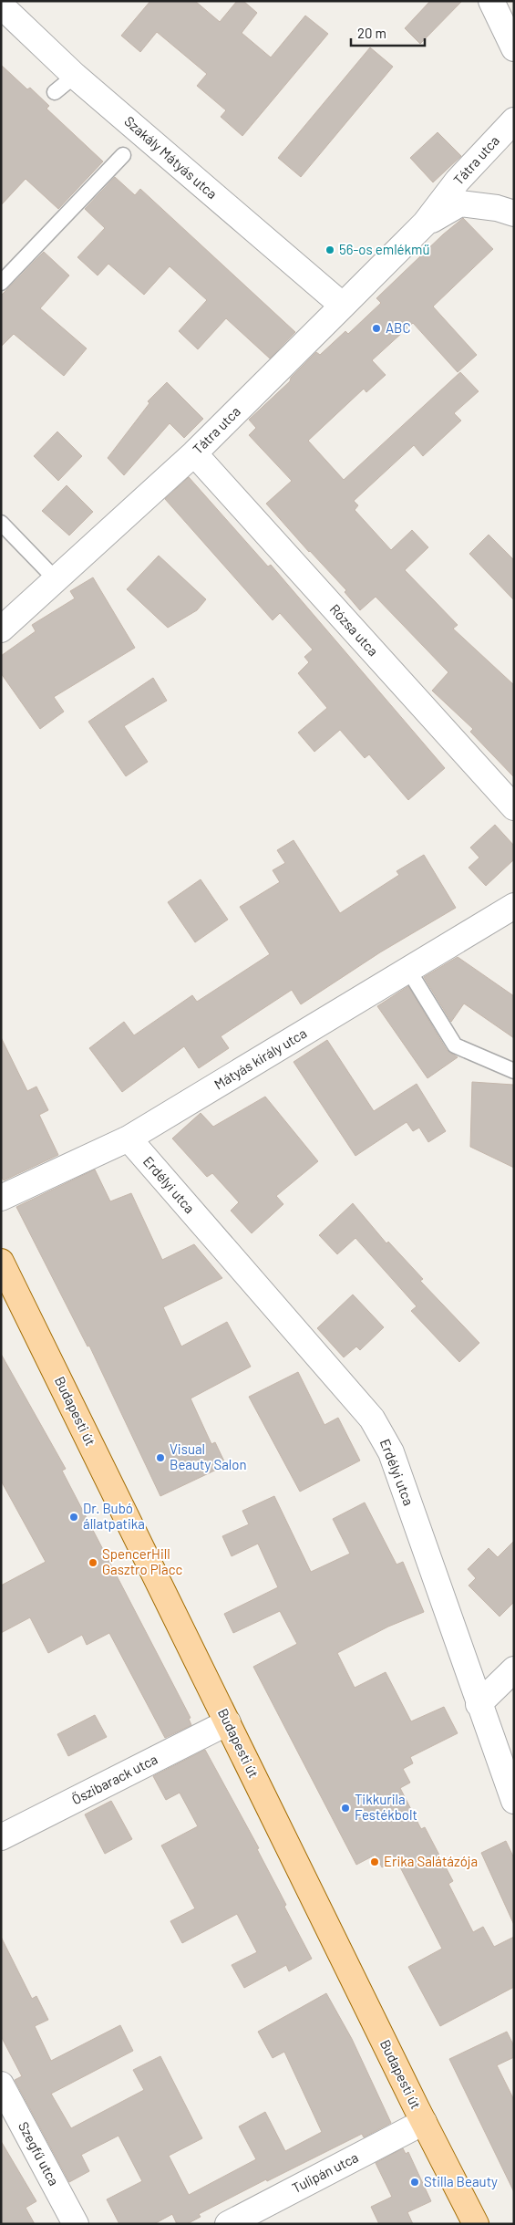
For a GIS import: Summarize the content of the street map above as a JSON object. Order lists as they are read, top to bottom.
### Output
{
  "streets": {
    "main road": ["Budapesti út"],
    "street": [
      "Szakály Mátyás utca",
      "Tátra utca",
      "Rózsa utca",
      "Mátyás király utca",
      "Erdélyi utca",
      "Őszibarack utca",
      "Szegfű utca",
      "Tulipán utca"
    ]
  },
  "crossings": [
    ["Szakály Mátyás utca", "Tátra utca"],
    ["Tátra utca", "Rózsa utca"],
    ["Mátyás király utca", "Erdélyi utca"],
    ["Budapesti út", "Őszibarack utca"],
    ["Budapesti út", "Tulipán utca"]
  ],
  "places": [
    "56-os emlékmű",
    "ABC",
    "Visual Beauty Salon",
    "Dr. Bubó állatpatika",
    "SpencerHill Gasztro Placc",
    "Tikkurila Festékbolt",
    "Erika Salátázója",
    "Stilla Beauty"
  ],
  "scale_bar": "20 m"
}
